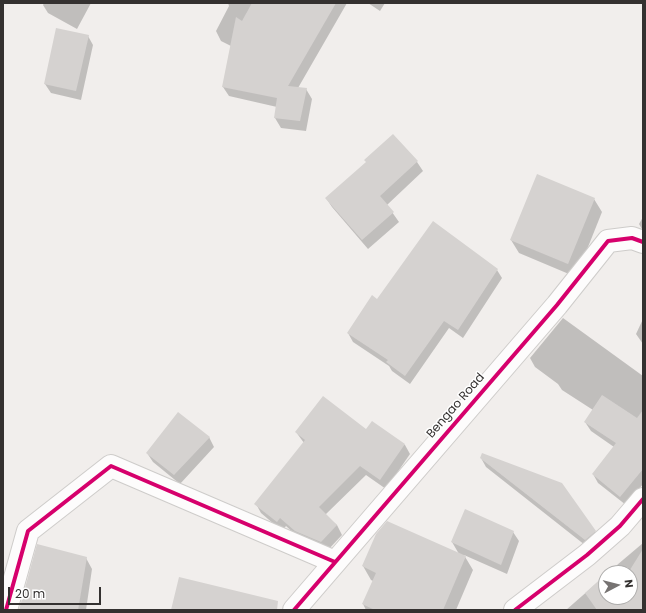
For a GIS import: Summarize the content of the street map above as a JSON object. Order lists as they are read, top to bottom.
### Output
{
  "streets": {
    "street": ["Bengao Road"]
  },
  "scale_bar": "20 m",
  "north": "right"
}
